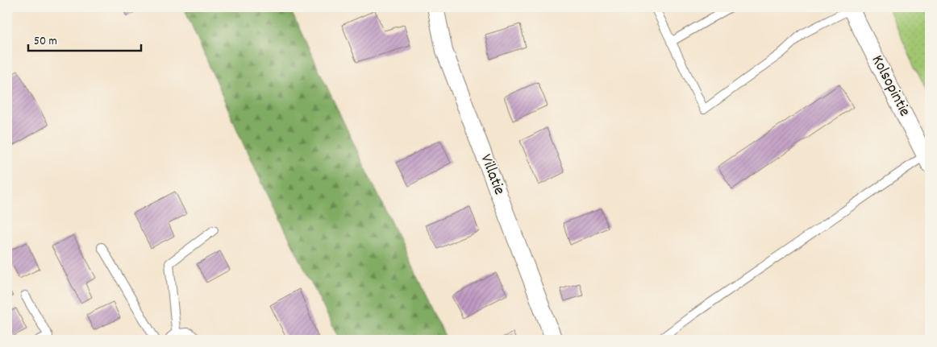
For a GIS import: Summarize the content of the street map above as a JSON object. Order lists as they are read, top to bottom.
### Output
{
  "streets": {
    "street": ["Kolsopintie", "Villatie"]
  },
  "scale_bar": "50 m"
}
